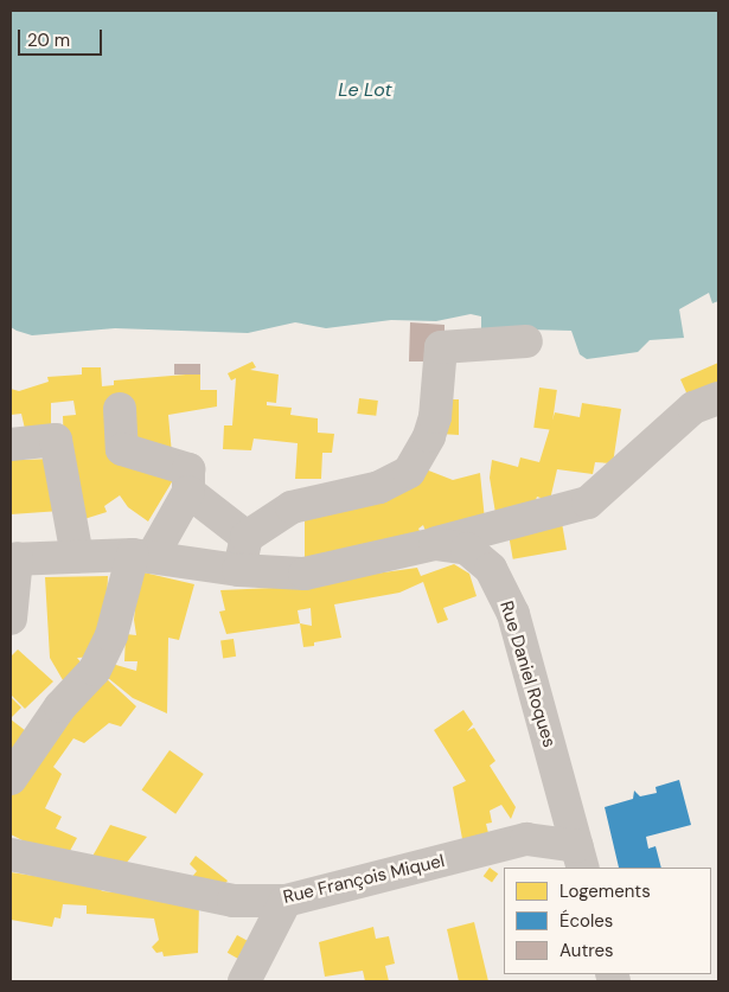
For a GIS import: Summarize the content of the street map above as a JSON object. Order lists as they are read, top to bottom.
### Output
{
  "streets": {
    "street": ["Rue Daniel Roques", "Rue François Miquel"]
  },
  "crossings": [
    ["Rue Daniel Roques", "Rue François Miquel"]
  ],
  "water": ["Le Lot"],
  "legend": ["Logements", "Écoles", "Autres"],
  "scale_bar": "20 m"
}
